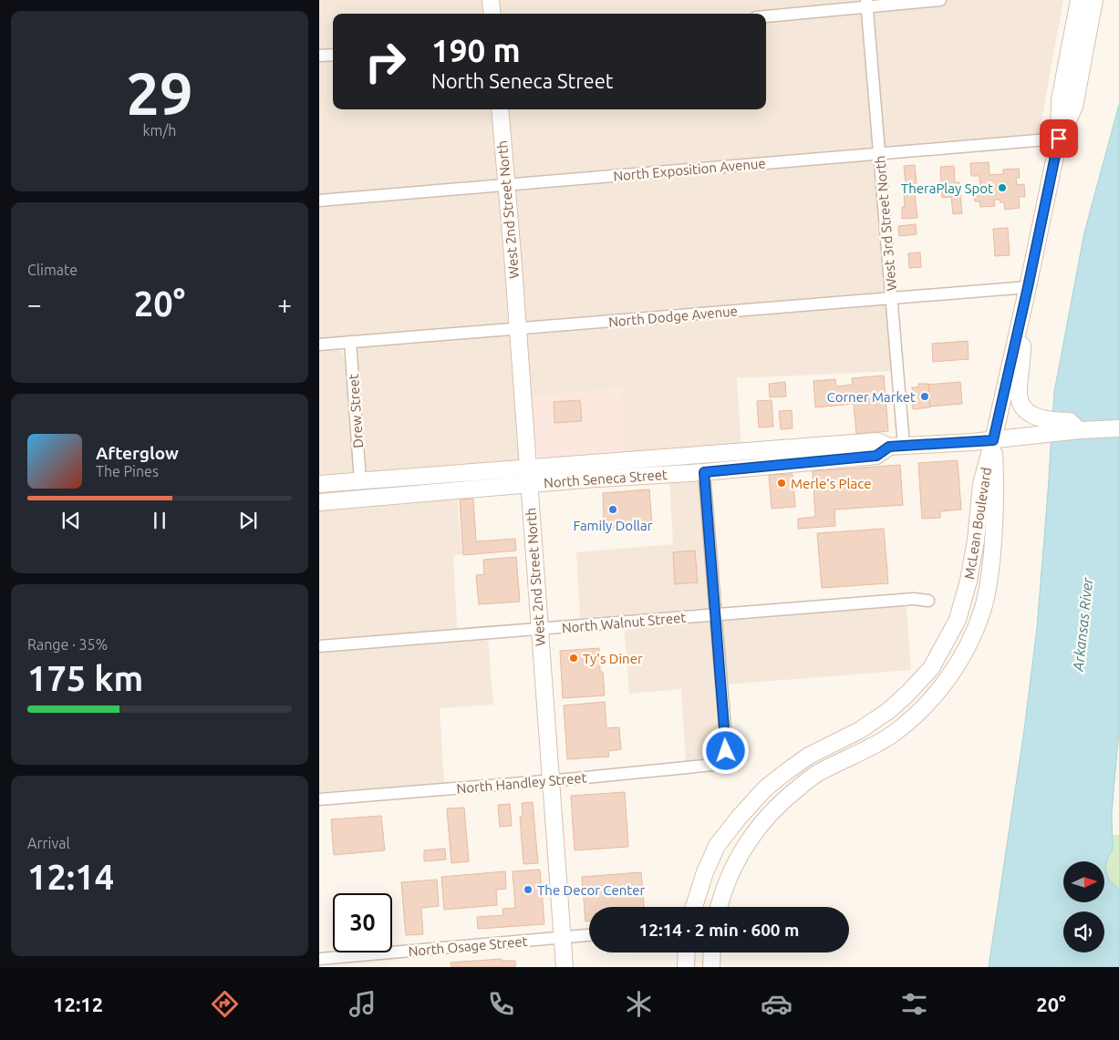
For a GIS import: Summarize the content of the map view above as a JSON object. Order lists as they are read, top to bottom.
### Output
{
  "streets": {
    "main road": ["West 2nd Street North", "North Seneca Street", "McLean Boulevard"],
    "street": [
      "North Exposition Avenue",
      "West 3rd Street North",
      "North Dodge Avenue",
      "Drew Street",
      "North Walnut Street",
      "North Handley Street",
      "North Osage Street"
    ]
  },
  "crossings": [
    ["North Exposition Avenue", "West 2nd Street North"],
    ["North Exposition Avenue", "West 3rd Street North"],
    ["West 2nd Street North", "North Dodge Avenue"],
    ["West 2nd Street North", "North Seneca Street"],
    ["West 2nd Street North", "North Walnut Street"],
    ["West 2nd Street North", "North Handley Street"],
    ["West 2nd Street North", "North Osage Street"],
    ["West 3rd Street North", "North Dodge Avenue"],
    ["West 3rd Street North", "North Seneca Street"],
    ["North Dodge Avenue", "Drew Street"],
    ["Drew Street", "North Seneca Street"],
    ["North Seneca Street", "McLean Boulevard"],
    ["North Walnut Street", "North Handley Street"]
  ],
  "water": ["Arkansas River"],
  "places": [
    "TheraPlay Spot",
    "Corner Market",
    "Merle's Place",
    "Family Dollar",
    "Ty's Diner",
    "The Decor Center"
  ],
  "north": "right",
  "page": {
    "tile": [
      ["29", "km/h"],
      "Climate",
      ["Range · 35%", "175 km"],
      ["Arrival", "12:14"]
    ],
    "turn": ["190 m", "North Seneca Street"],
    "heat": ["−", "20°", "+"],
    "song": ["Afterglow", "The Pines"],
    "limit": "30",
    "trip": "12:14 · 2 min · 600 m",
    "tabs": ["12:12", "20°"]
  }
}
